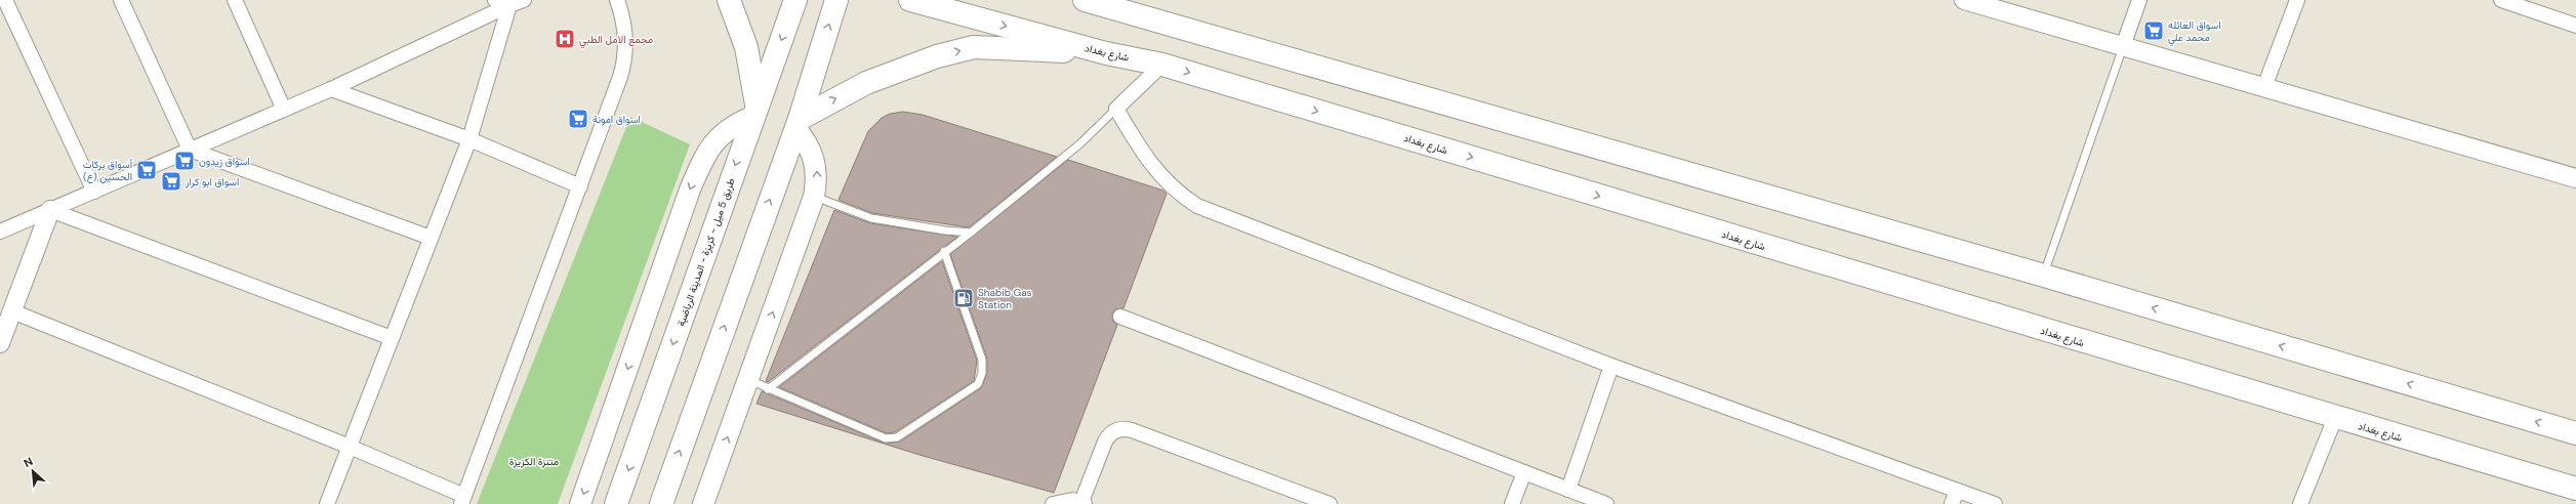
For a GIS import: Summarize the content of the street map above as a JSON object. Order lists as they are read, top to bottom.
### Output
{
  "streets": {
    "main road": ["شارع بغداد", "طريق 5 ميل - كزيزة - المدينة الرياضية"]
  },
  "parks": ["متنزة الكزيزة"],
  "places": {
    "supermarket": [
      "اسواق العائله محمد علي",
      "اسواق امونة",
      "اسواق زيدون",
      "أسواق بركات الحسين (ع)",
      "اسواق ابو كرار"
    ],
    "hospital": ["مجمع الامل الطبي"],
    "fuel station": ["Shabib Gas Station"]
  },
  "north": "top left"
}
